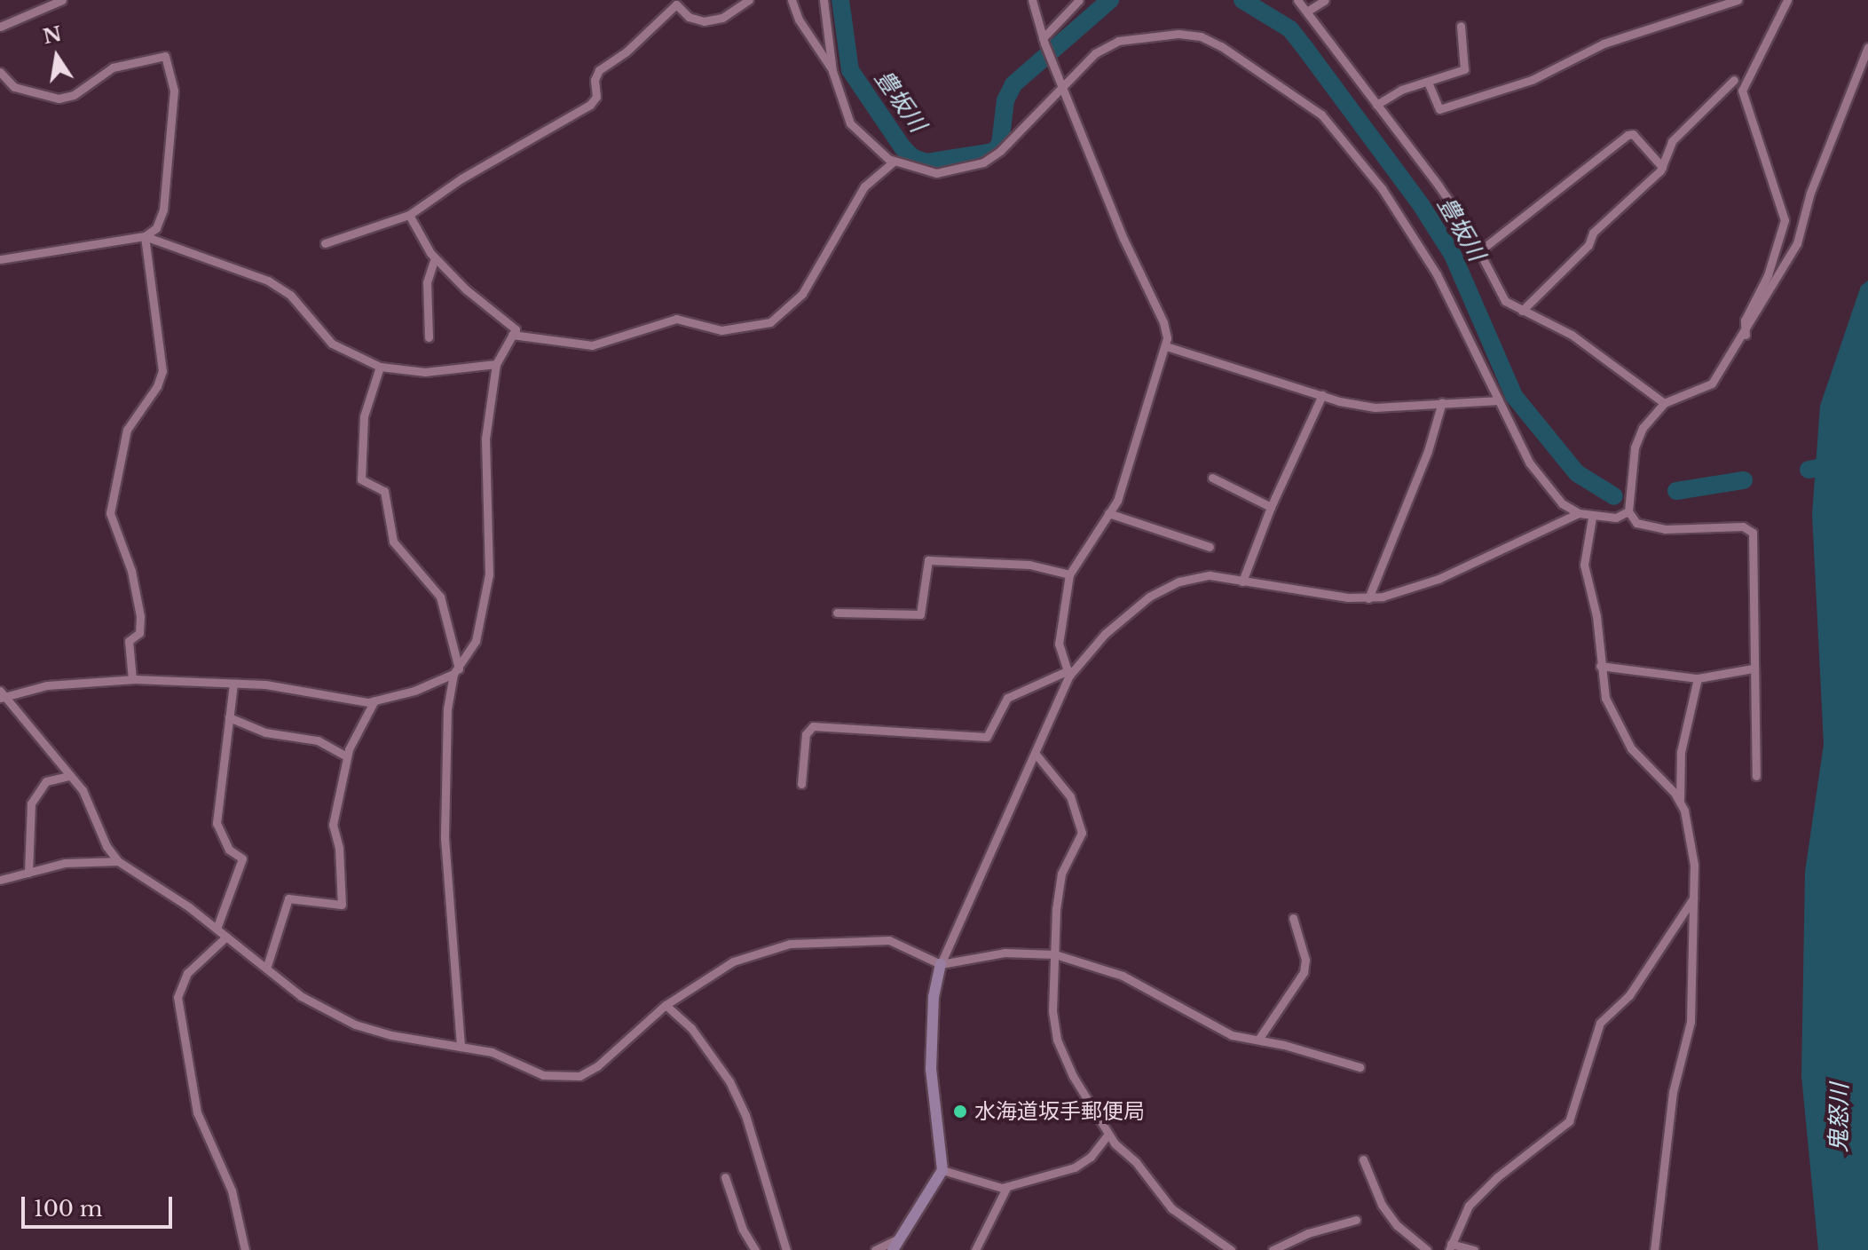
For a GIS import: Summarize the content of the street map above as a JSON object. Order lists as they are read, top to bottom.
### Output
{
  "water": ["豊坂川", "鬼怒川"],
  "places": ["水海道坂手郵便局"],
  "scale_bar": "100 m",
  "north": "top"
}
